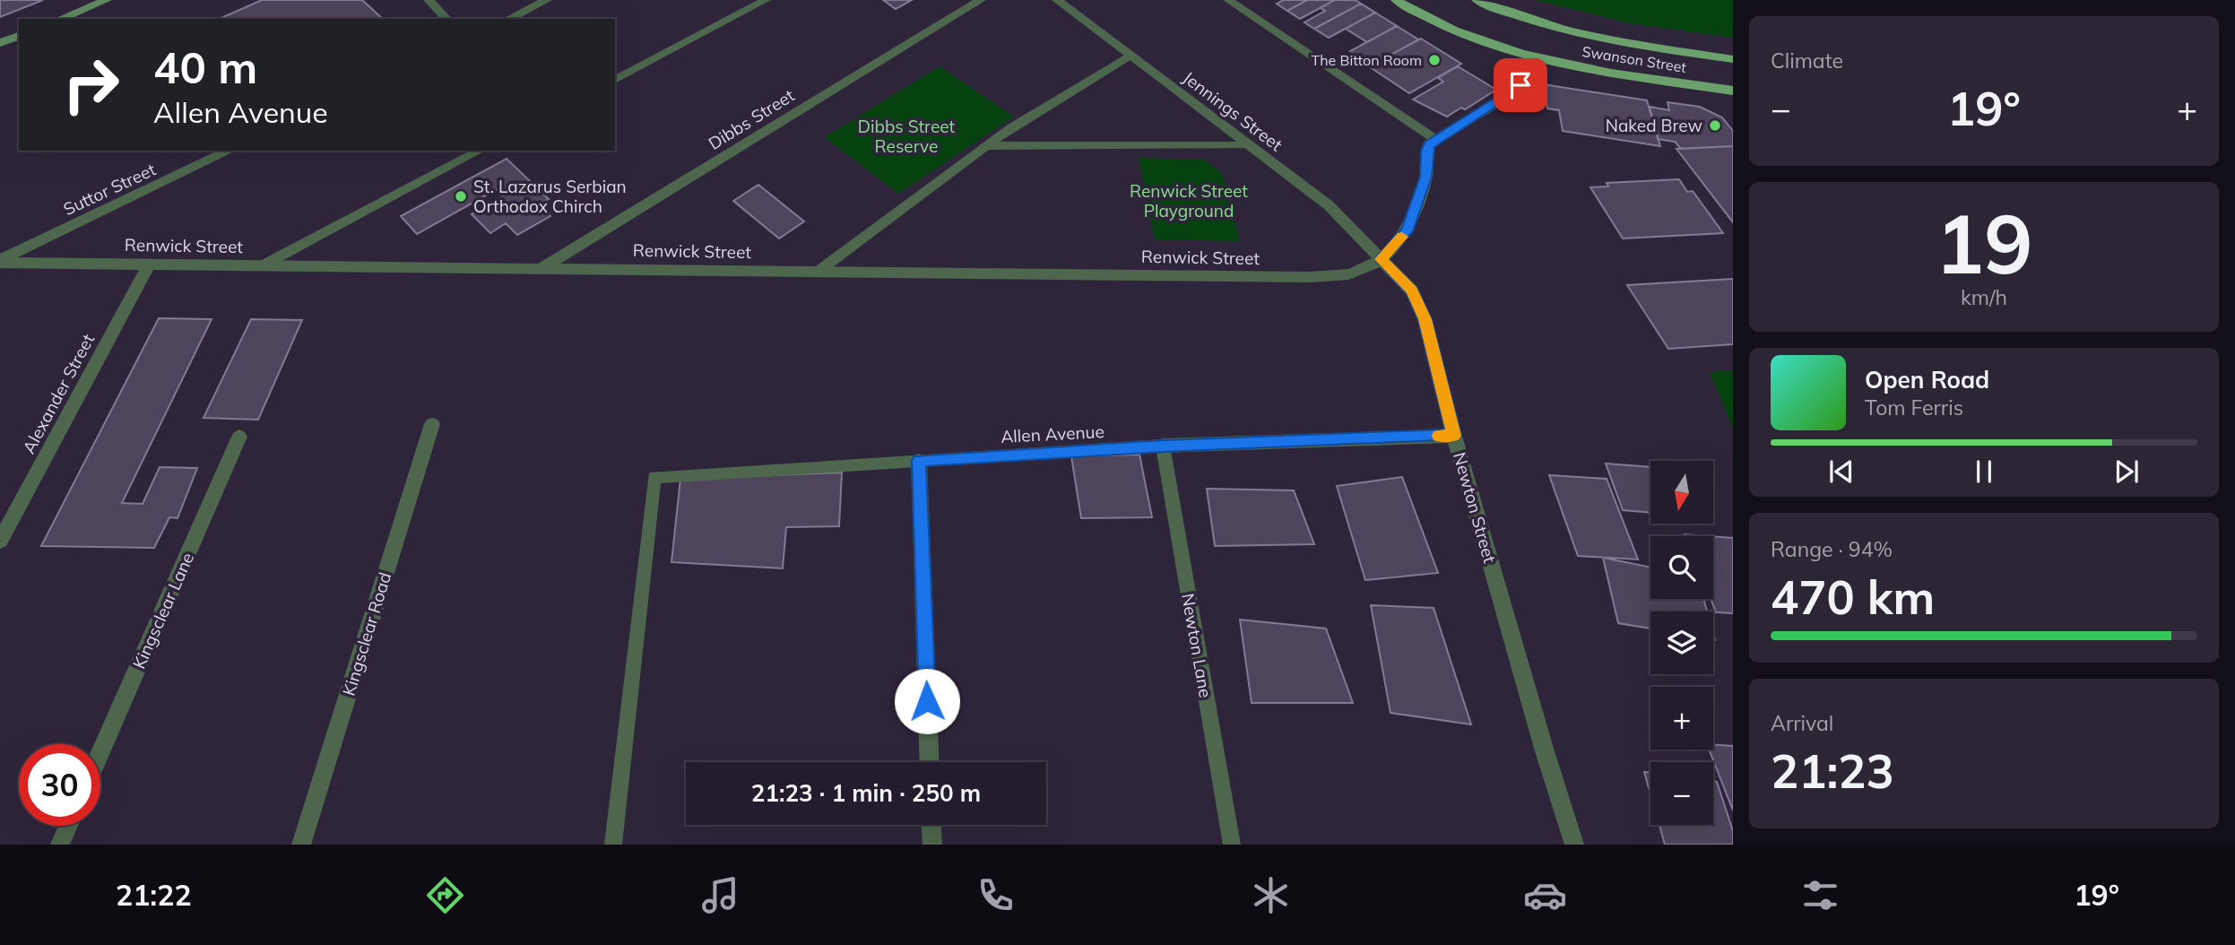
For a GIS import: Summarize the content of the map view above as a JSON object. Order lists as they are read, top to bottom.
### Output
{
  "streets": {
    "main road": ["Swanson Street"],
    "street": [
      "Jennings Street",
      "Dibbs Street",
      "Suttor Street",
      "Renwick Street",
      "Alexander Street",
      "Allen Avenue",
      "Newton Street",
      "Kingsclear Lane",
      "Kingsclear Road"
    ],
    "lane": ["Newton Lane"]
  },
  "crossings": [
    ["Jennings Street", "Renwick Street"],
    ["Jennings Street", "Newton Street"],
    ["Dibbs Street", "Renwick Street"],
    ["Suttor Street", "Renwick Street"],
    ["Renwick Street", "Alexander Street"],
    ["Renwick Street", "Newton Street"],
    ["Allen Avenue", "Newton Street"],
    ["Allen Avenue", "Newton Lane"]
  ],
  "parks": ["Dibbs Street Reserve", "Renwick Street Playground"],
  "places": ["The Bitton Room", "Naked Brew", "St. Lazarus Serbian Orthodox Chirch"],
  "north": "bottom",
  "page": {
    "tile": [
      "Climate",
      ["19", "km/h"],
      ["Range · 94%", "470 km"],
      ["Arrival", "21:23"]
    ],
    "turn": ["40 m", "Allen Avenue"],
    "heat": ["−", "19°", "+"],
    "song": ["Open Road", "Tom Ferris"],
    "map_buttons": ["+", "−"],
    "limit": "30",
    "trip": "21:23 · 1 min · 250 m",
    "tabs": ["21:22", "19°"]
  }
}
